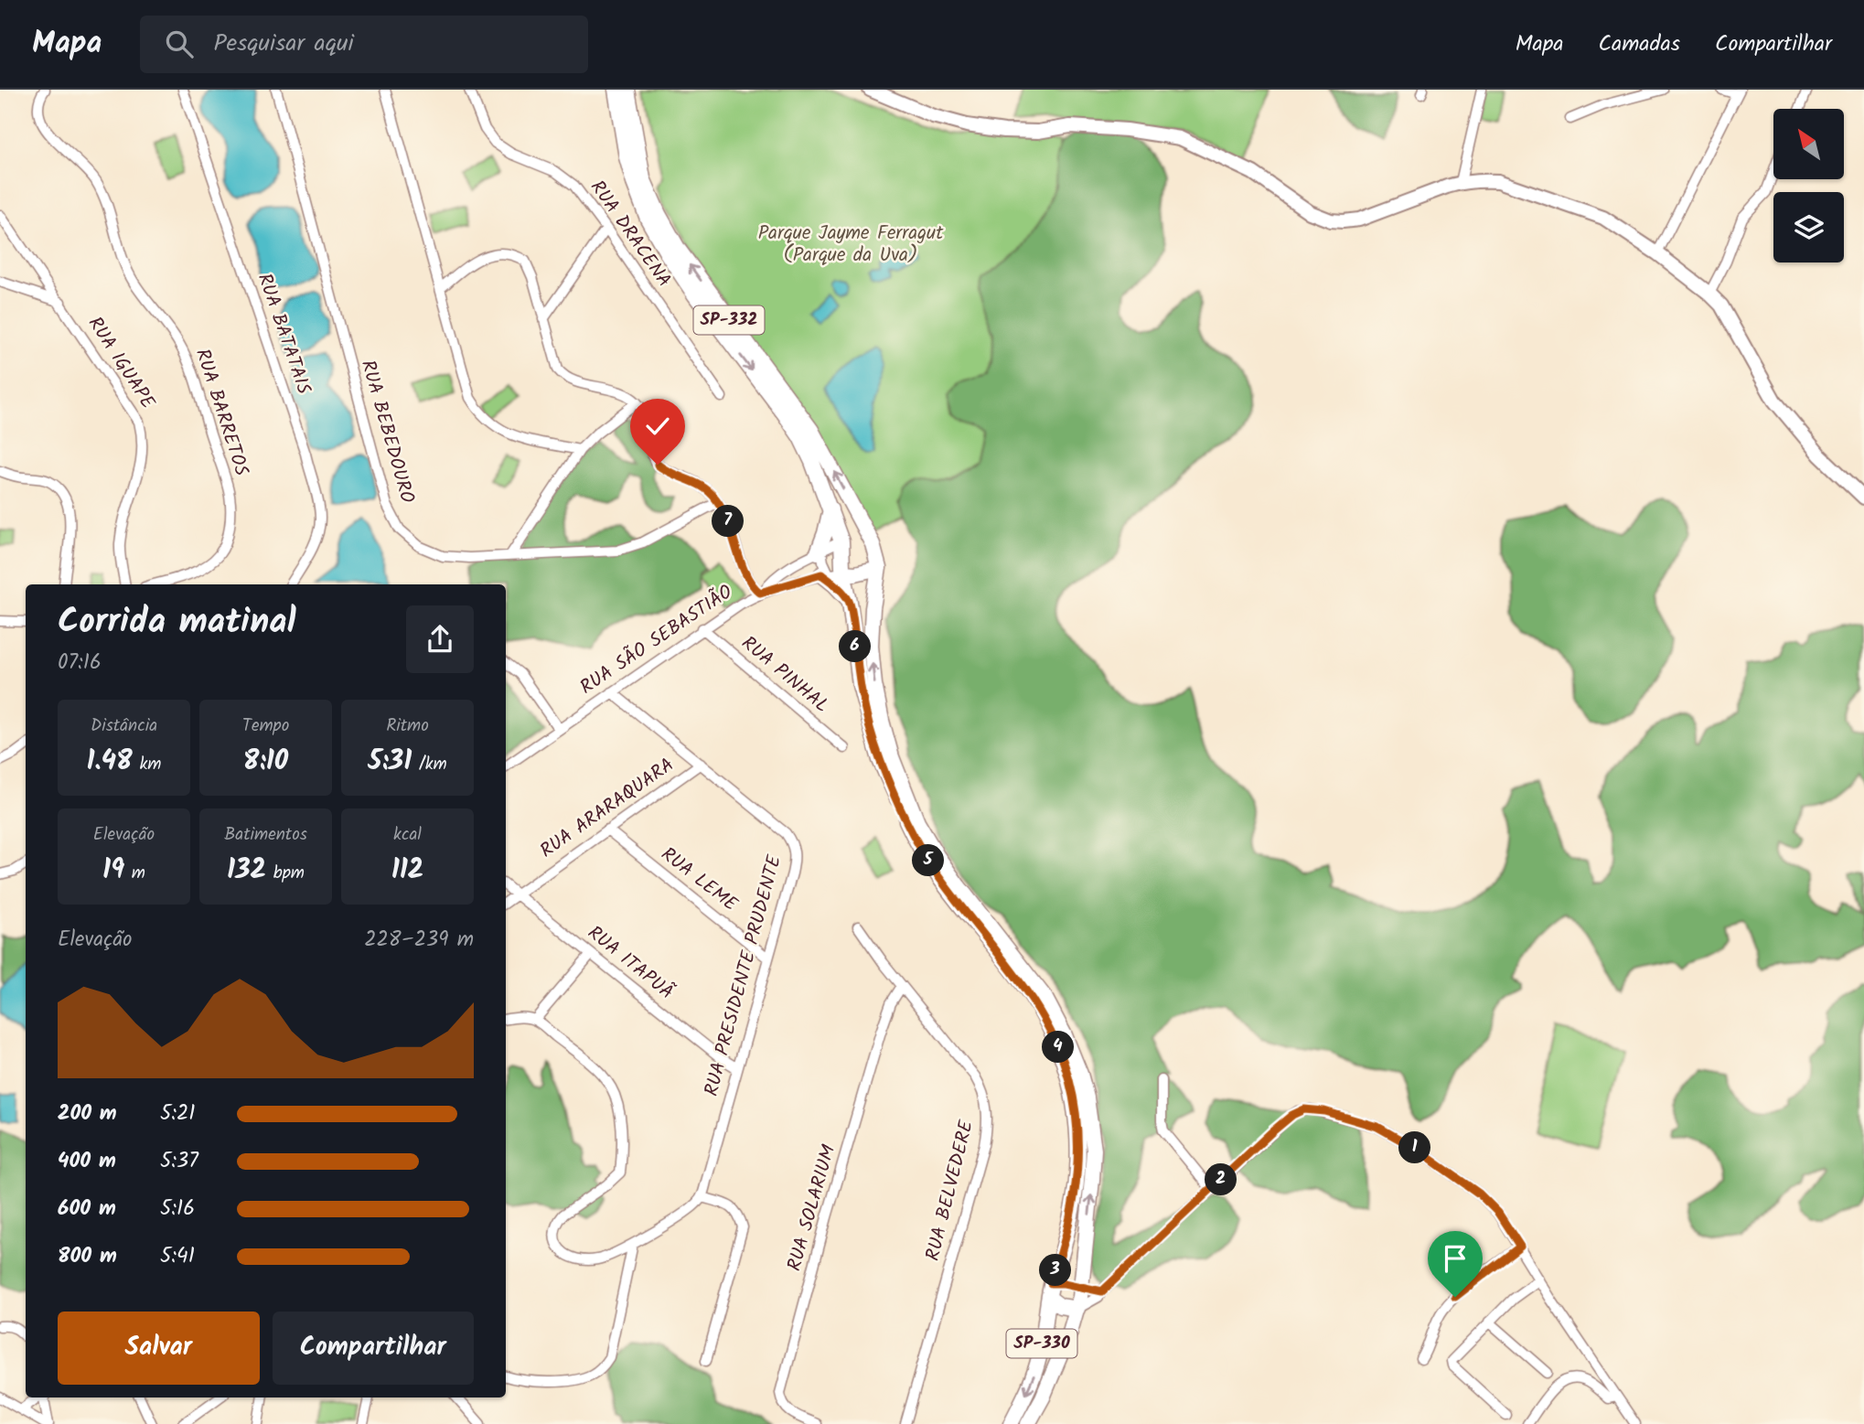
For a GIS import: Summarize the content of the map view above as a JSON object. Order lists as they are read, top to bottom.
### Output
{
  "streets": {
    "main road": ["SP-332", "SP-330"],
    "street": [
      "RUA DRACENA",
      "RUA BATATAIS",
      "RUA IGUAPE",
      "RUA BARRETOS",
      "RUA BEBEDOURO",
      "RUA SÃO SEBASTIÃO",
      "RUA PINHAL",
      "RUA ARARAQUARA",
      "RUA LEME",
      "RUA ITAPUÃ",
      "RUA PRESIDENTE PRUDENTE",
      "RUA BELVEDERE",
      "RUA SOLARIUM"
    ]
  },
  "crossings": [
    ["RUA SÃO SEBASTIÃO", "RUA PINHAL"],
    ["RUA SÃO SEBASTIÃO", "RUA PRESIDENTE PRUDENTE"],
    ["RUA SÃO SEBASTIÃO", "SP-330"],
    ["RUA ARARAQUARA", "RUA LEME"],
    ["RUA ARARAQUARA", "RUA ITAPUÃ"],
    ["RUA ARARAQUARA", "RUA PRESIDENTE PRUDENTE"],
    ["RUA LEME", "RUA PRESIDENTE PRUDENTE"],
    ["RUA ITAPUÃ", "RUA PRESIDENTE PRUDENTE"],
    ["RUA BELVEDERE", "RUA SOLARIUM"]
  ],
  "parks": ["Parque Jayme Ferragut (Parque da Uva)"],
  "north": "top left",
  "page": {
    "header": "Mapa",
    "search": "Pesquisar aqui",
    "nav": ["Mapa", "Camadas", "Compartilhar"],
    "pins": [
      "7",
      "6",
      "5",
      "4",
      "1",
      "2",
      "3"
    ],
    "heading": ["Corrida matinal", "07:16"],
    "stats": [
      ["Distância", "1.48 km"],
      ["Tempo", "8:10"],
      ["Ritmo", "5:31 /km"],
      ["Elevação", "19 m"],
      ["Batimentos", "132 bpm"],
      ["kcal", "112"]
    ],
    "chart": ["Elevação", "228–239 m"],
    "list": [
      {
        "name": "200 m",
        "note": "5:21"
      },
      {
        "name": "400 m",
        "note": "5:37"
      },
      {
        "name": "600 m",
        "note": "5:16"
      },
      {
        "name": "800 m",
        "note": "5:41"
      }
    ],
    "buttons": ["Salvar", "Compartilhar"]
  }
}
